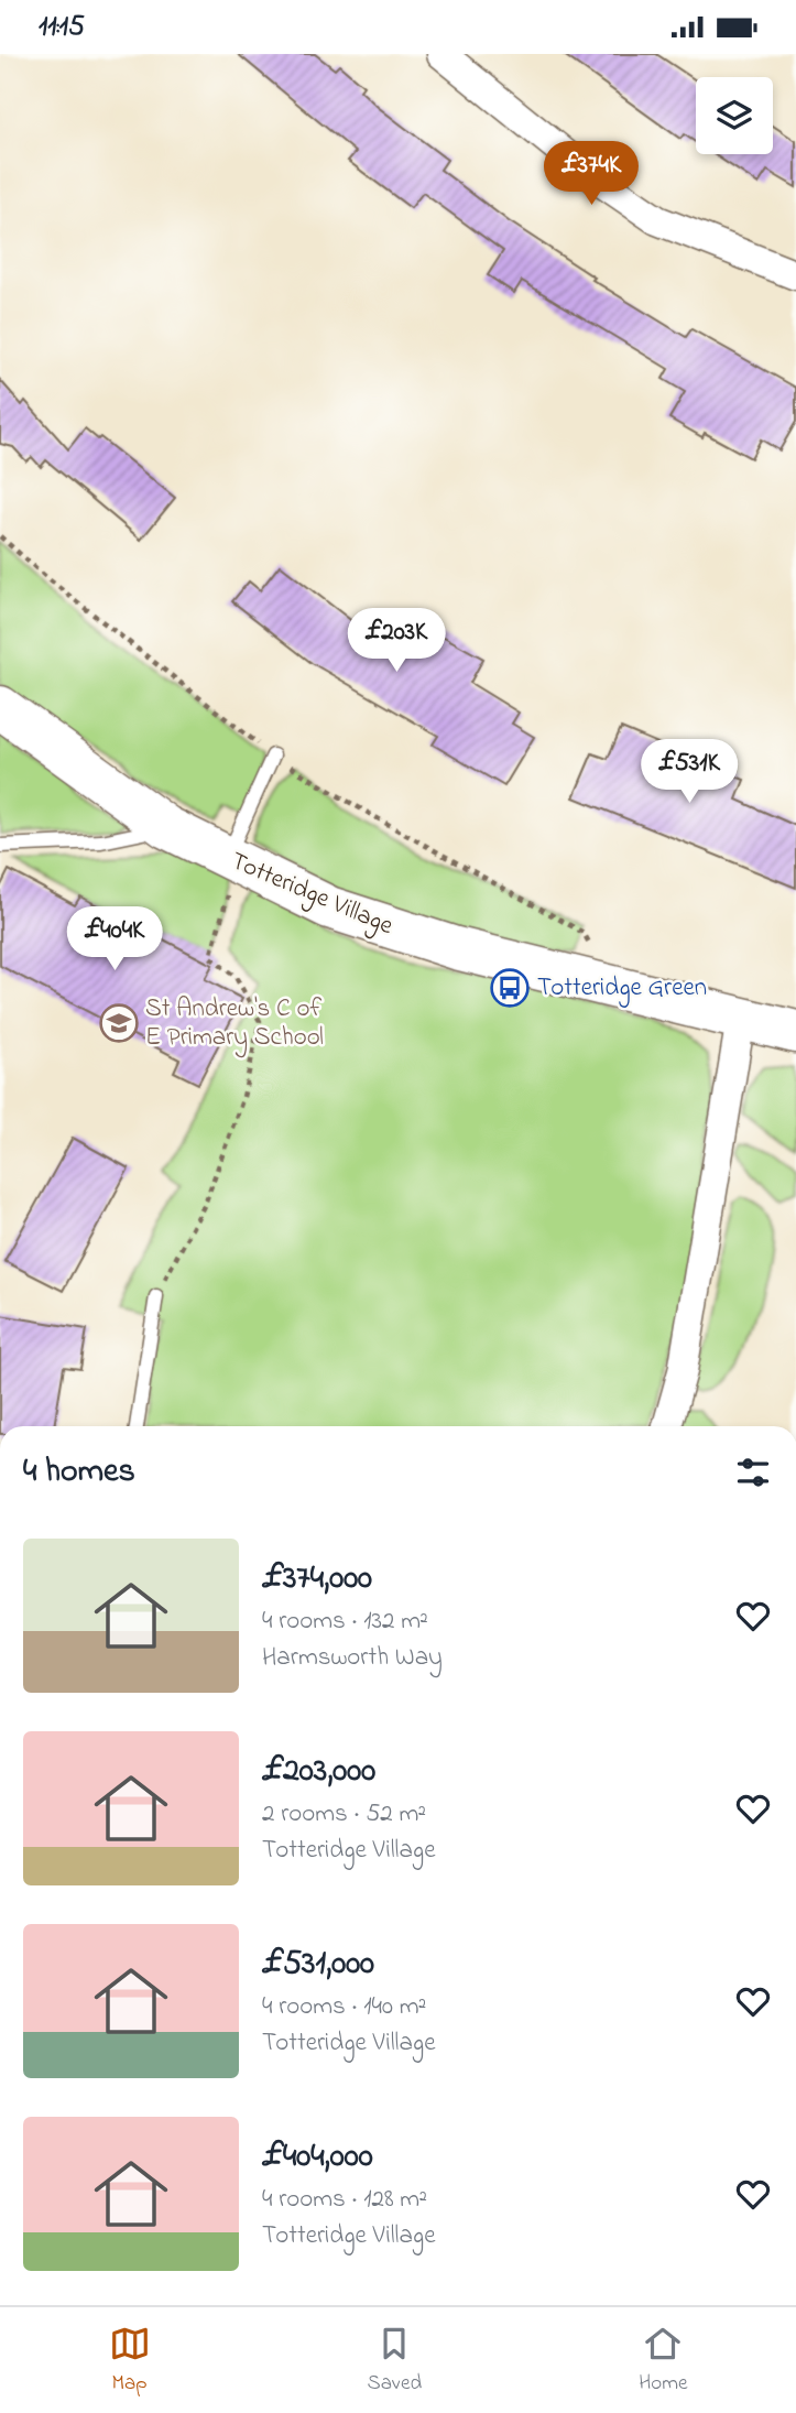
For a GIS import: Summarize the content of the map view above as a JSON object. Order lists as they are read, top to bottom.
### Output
{
  "streets": {
    "main road": ["Totteridge Village"]
  },
  "places": {
    "bus stop": ["Totteridge Green"],
    "school or university": ["St Andrew's C of E Primary School"]
  },
  "page": {
    "status": "11:15",
    "price": [
      "£374K",
      "£203K",
      "£531K",
      "£404K"
    ],
    "heading": "4 homes",
    "list": [
      {
        "name": "£374,000",
        "note": "4 rooms · 132 m² · Harmsworth Way"
      },
      {
        "name": "£203,000",
        "note": "2 rooms · 52 m² · Totteridge Village"
      },
      {
        "name": "£531,000",
        "note": "4 rooms · 140 m² · Totteridge Village"
      },
      {
        "name": "£404,000",
        "note": "4 rooms · 128 m² · Totteridge Village"
      }
    ],
    "tabs": ["Map", "Saved", "Home"]
  }
}
